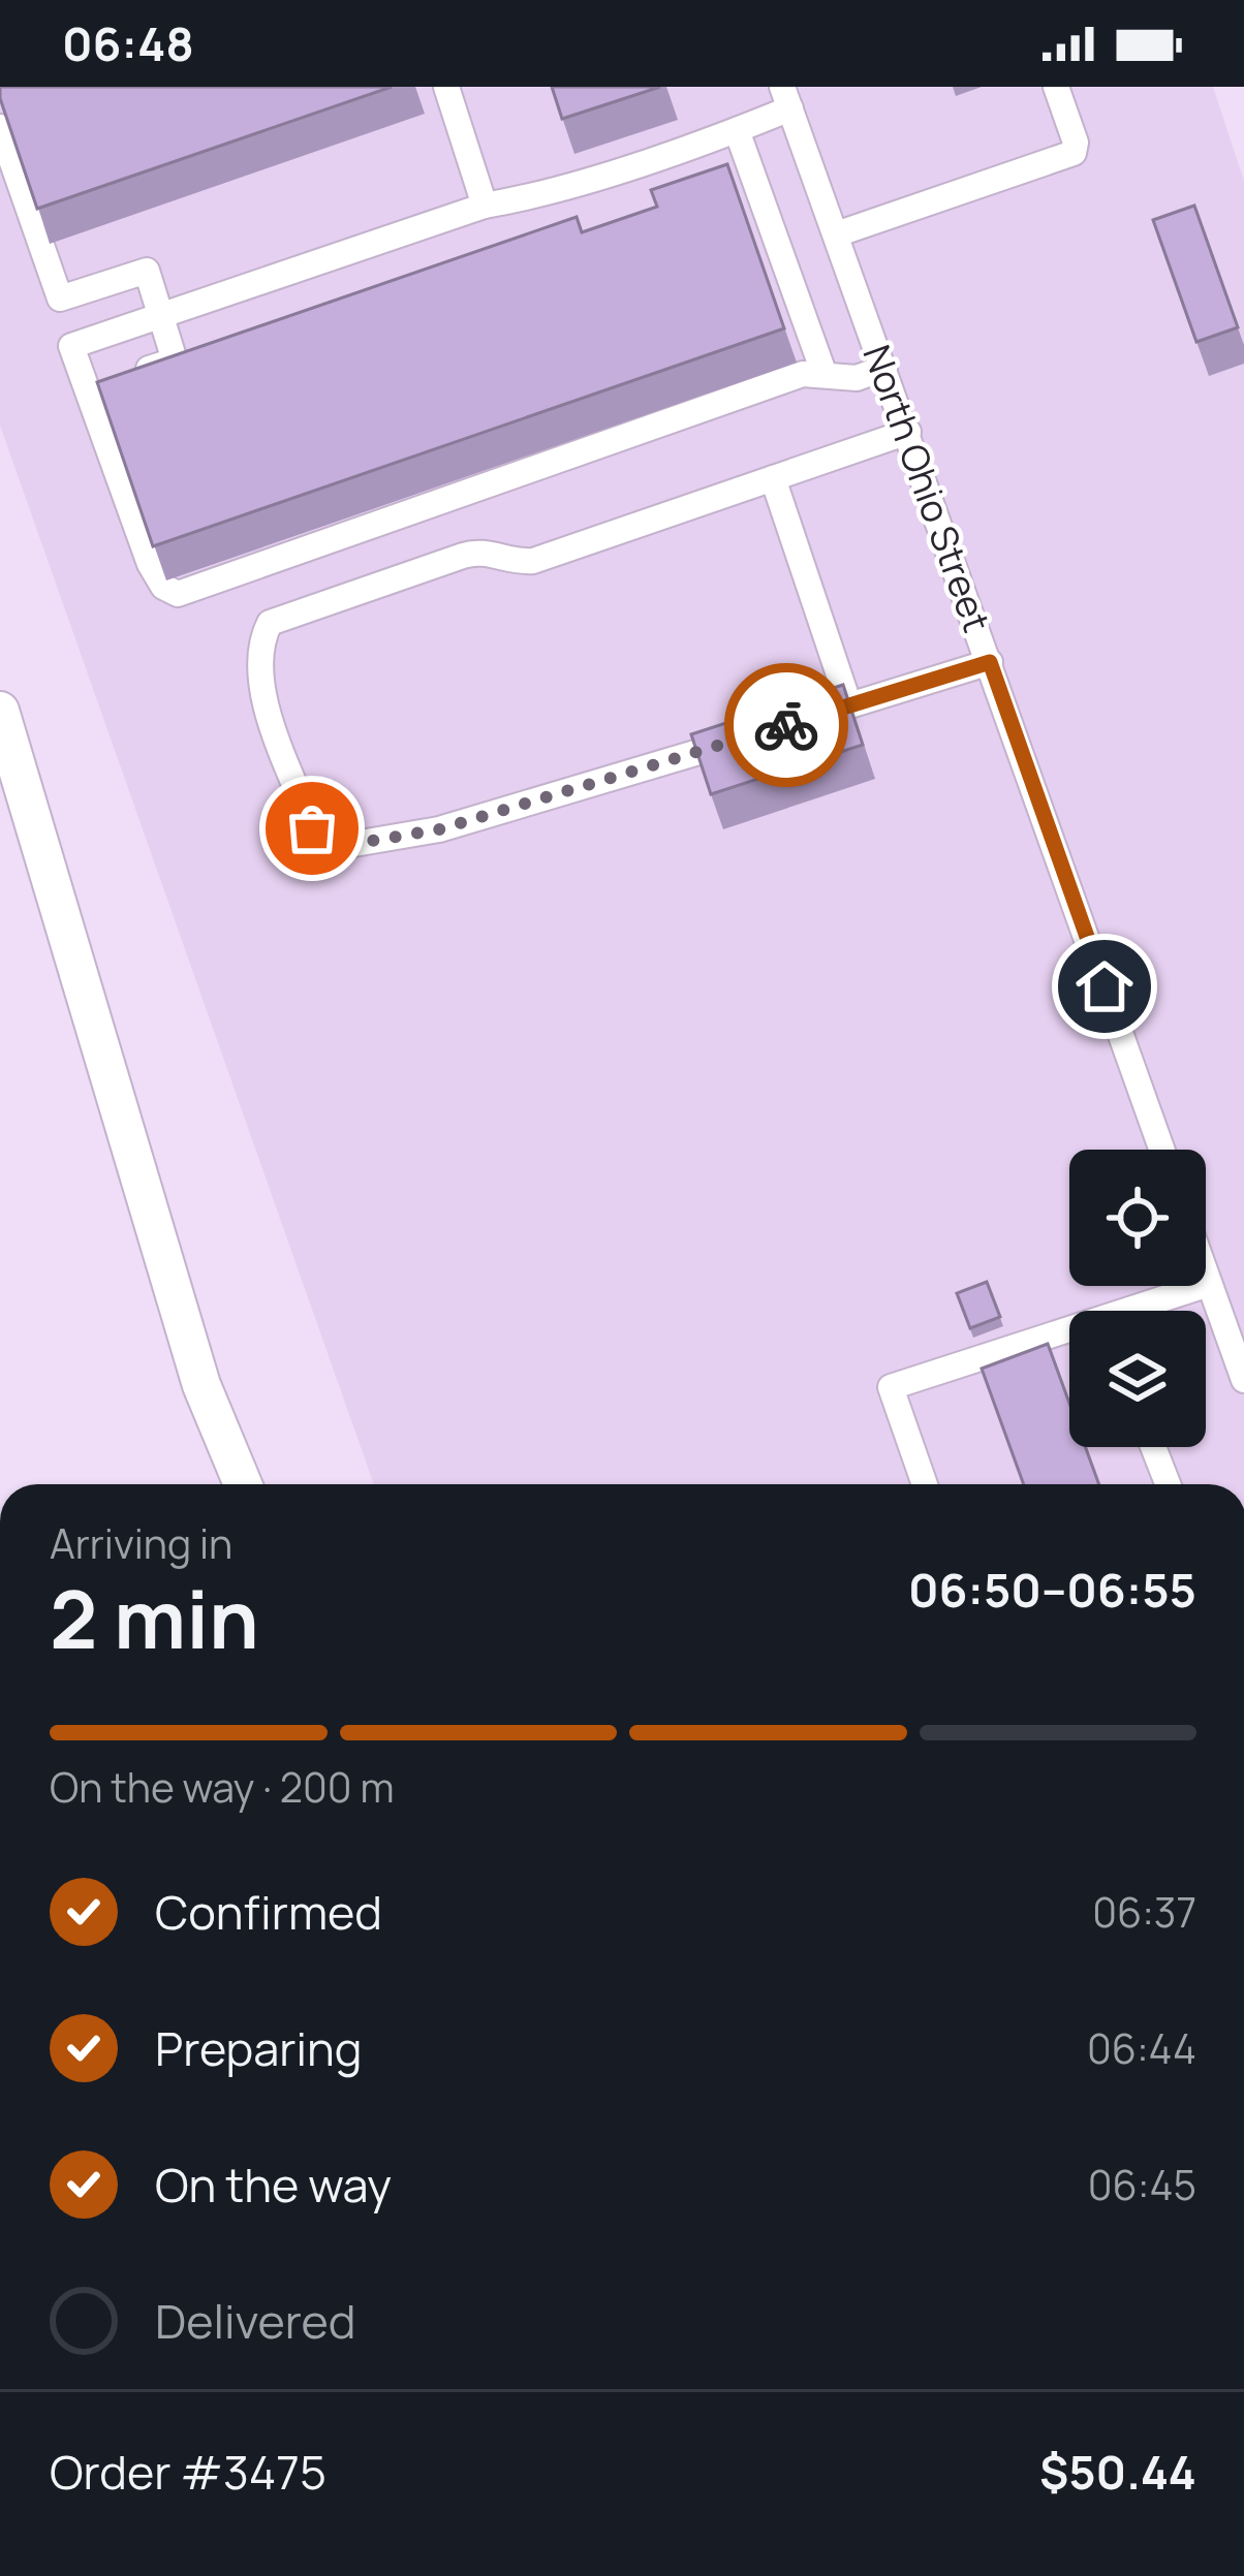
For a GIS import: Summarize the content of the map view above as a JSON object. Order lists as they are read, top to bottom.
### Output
{
  "streets": {
    "street": ["North Ohio Street"]
  },
  "page": {
    "status": "06:48",
    "heading": ["2 min", "Arriving in", "06:50–06:55"],
    "panel": ["Order #3475", "$50.44"],
    "bar": "On the way · 200 m",
    "list": [
      ["Confirmed", "06:37"],
      ["Preparing", "06:44"],
      ["On the way", "06:45"],
      "Delivered"
    ]
  }
}
